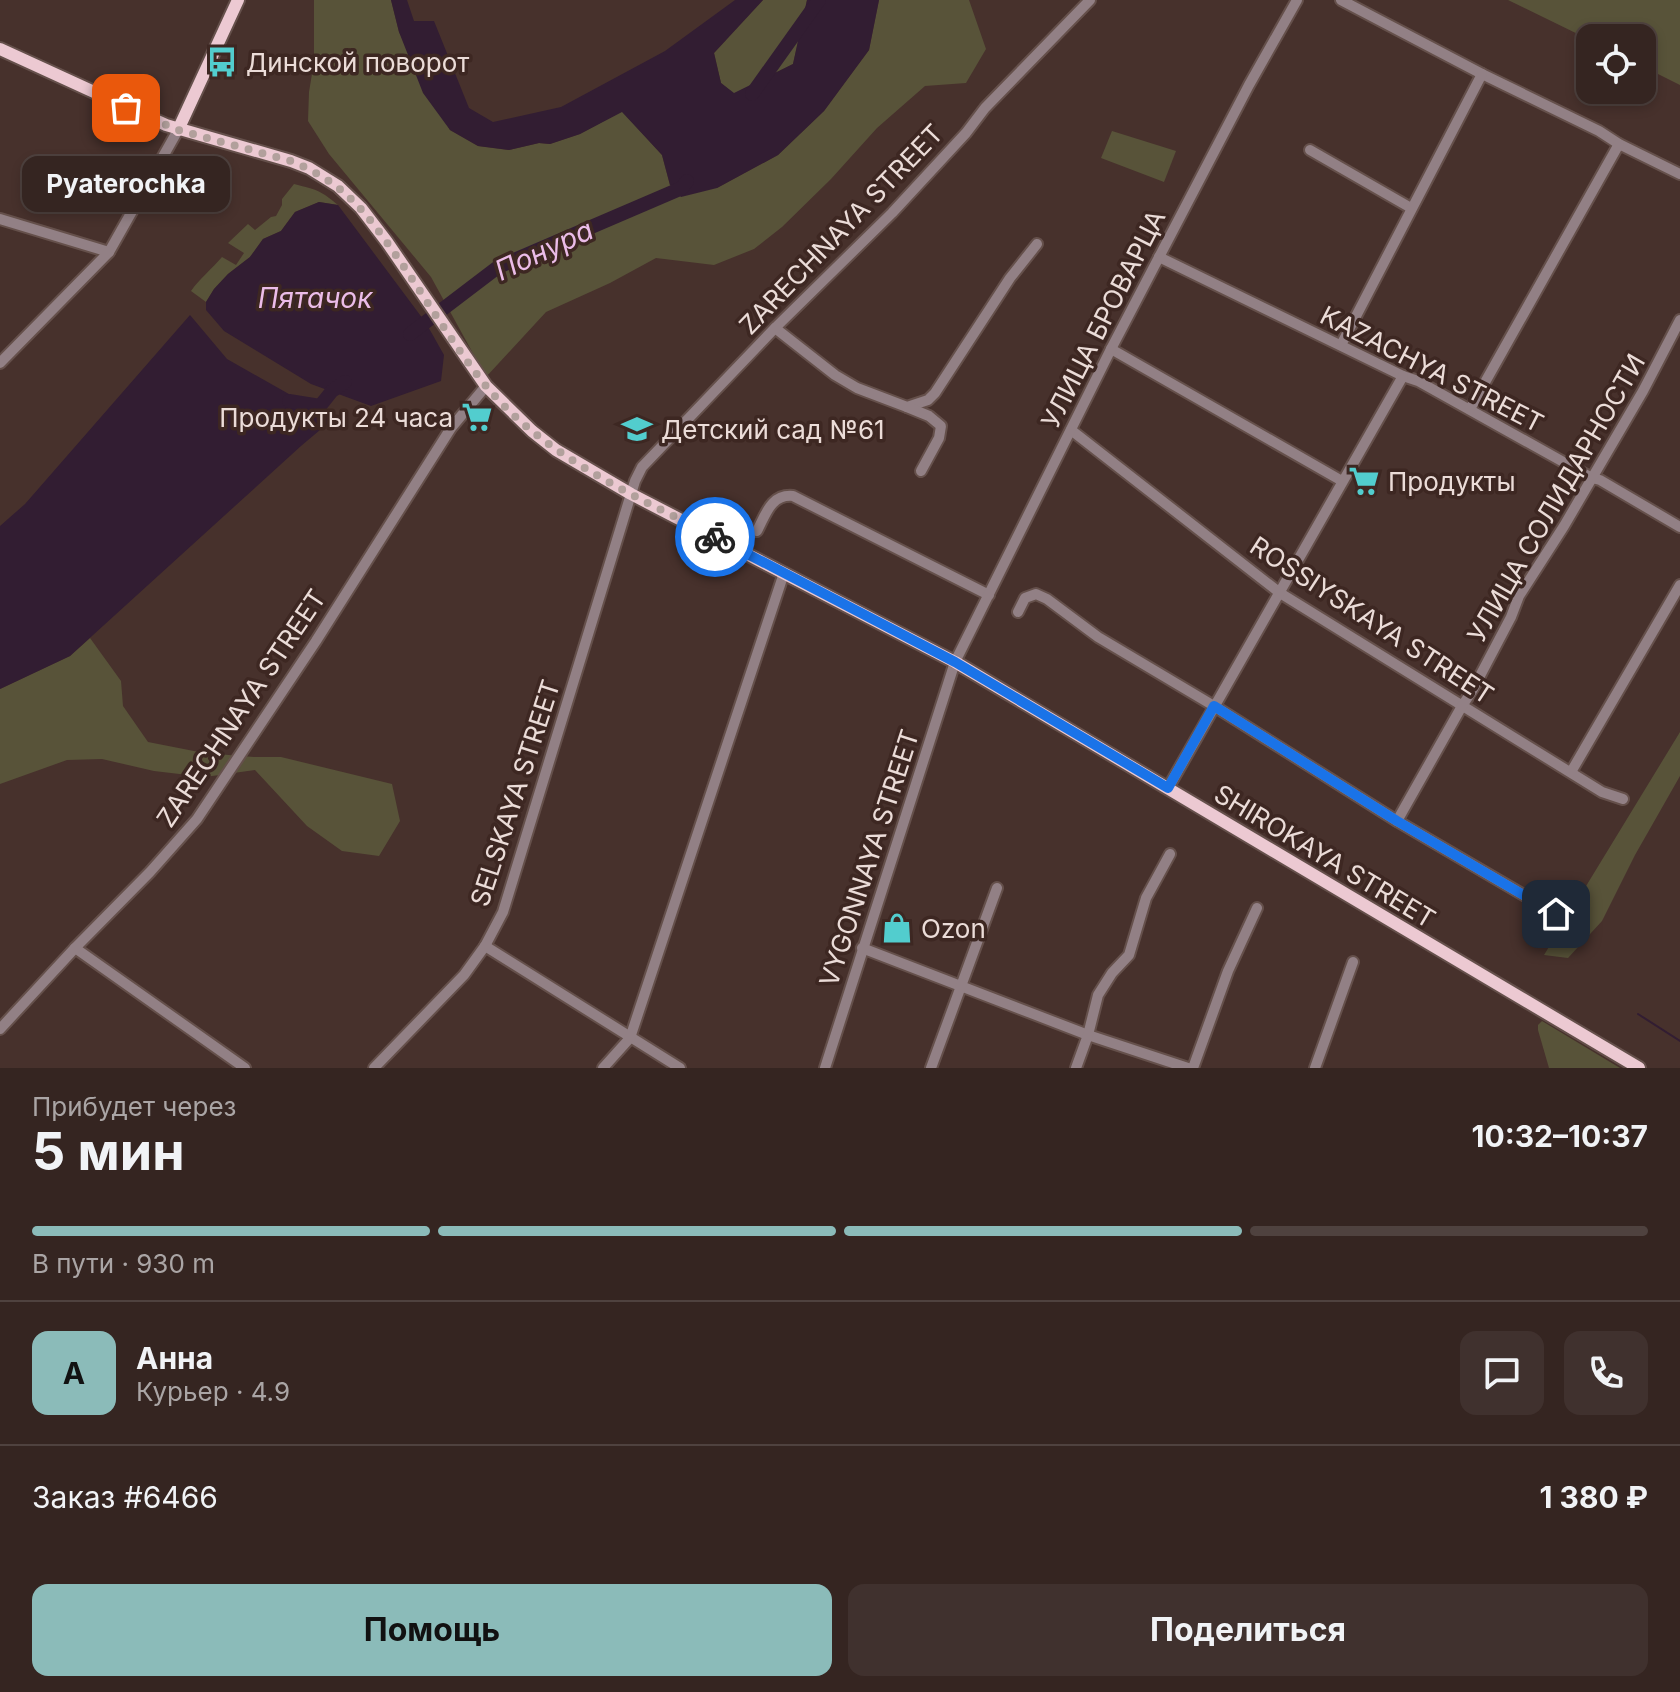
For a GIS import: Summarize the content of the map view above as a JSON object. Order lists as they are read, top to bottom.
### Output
{
  "streets": {
    "main road": ["SHIROKAYA STREET"],
    "street": [
      "ZARECHNAYA STREET",
      "УЛИЦА БРОВАРЦА",
      "KAZACHYA STREET",
      "УЛИЦА СОЛИДАРНОСТИ",
      "ROSSIYSKAYA STREET",
      "SELSKAYA STREET",
      "VYGONNAYA STREET"
    ]
  },
  "crossings": [
    ["ZARECHNAYA STREET", "SELSKAYA STREET"],
    ["ZARECHNAYA STREET", "SHIROKAYA STREET"],
    ["УЛИЦА БРОВАРЦА", "KAZACHYA STREET"],
    ["УЛИЦА БРОВАРЦА", "ROSSIYSKAYA STREET"],
    ["УЛИЦА БРОВАРЦА", "SHIROKAYA STREET"],
    ["УЛИЦА БРОВАРЦА", "VYGONNAYA STREET"],
    ["KAZACHYA STREET", "УЛИЦА СОЛИДАРНОСТИ"],
    ["УЛИЦА СОЛИДАРНОСТИ", "ROSSIYSKAYA STREET"],
    ["SELSKAYA STREET", "SHIROKAYA STREET"],
    ["SHIROKAYA STREET", "VYGONNAYA STREET"]
  ],
  "water": ["Понура", "Пятачок"],
  "places": {
    "bus stop": ["Динской поворот"],
    "other": ["Pyaterochka"],
    "supermarket": ["Продукты 24 часа", "Продукты"],
    "school or university": ["Детский сад №61"],
    "shop": ["Ozon"]
  },
  "page": {
    "bubble": "Pyaterochka",
    "heading": ["5 мин", "Прибудет через", "10:32–10:37"],
    "panel": [
      "Анна",
      "Курьер · 4.9",
      "Заказ #6466",
      "1 380 ₽"
    ],
    "bar": "В пути · 930 m",
    "round": "А",
    "buttons": ["Помощь", "Поделиться"]
  }
}
